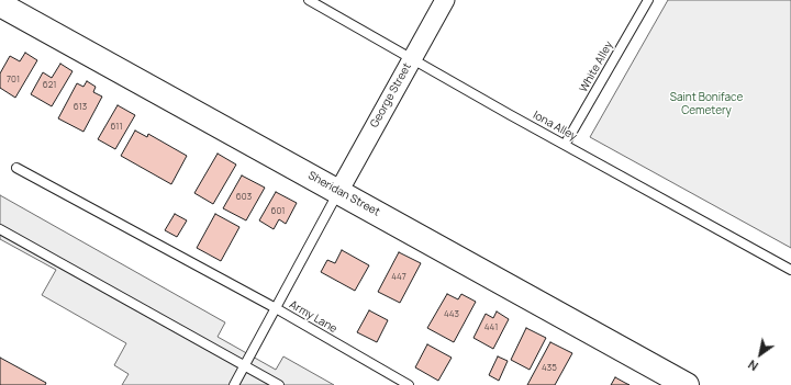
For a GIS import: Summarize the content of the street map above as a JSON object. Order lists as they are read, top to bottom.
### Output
{
  "streets": {
    "street": ["George Street", "Sheridan Street"],
    "lane": ["White Alley", "Iona Alley", "Army Lane"]
  },
  "crossings": [
    ["White Alley", "Iona Alley"],
    ["George Street", "Iona Alley"],
    ["George Street", "Sheridan Street"],
    ["George Street", "Army Lane"],
    ["Sheridan Street", "Army Lane"]
  ],
  "parks": ["Saint Boniface Cemetery"],
  "house_numbers": [
    "701",
    "621",
    "613",
    "611",
    "603",
    "601",
    "447",
    "443",
    "441",
    "435"
  ],
  "north": "bottom left"
}
